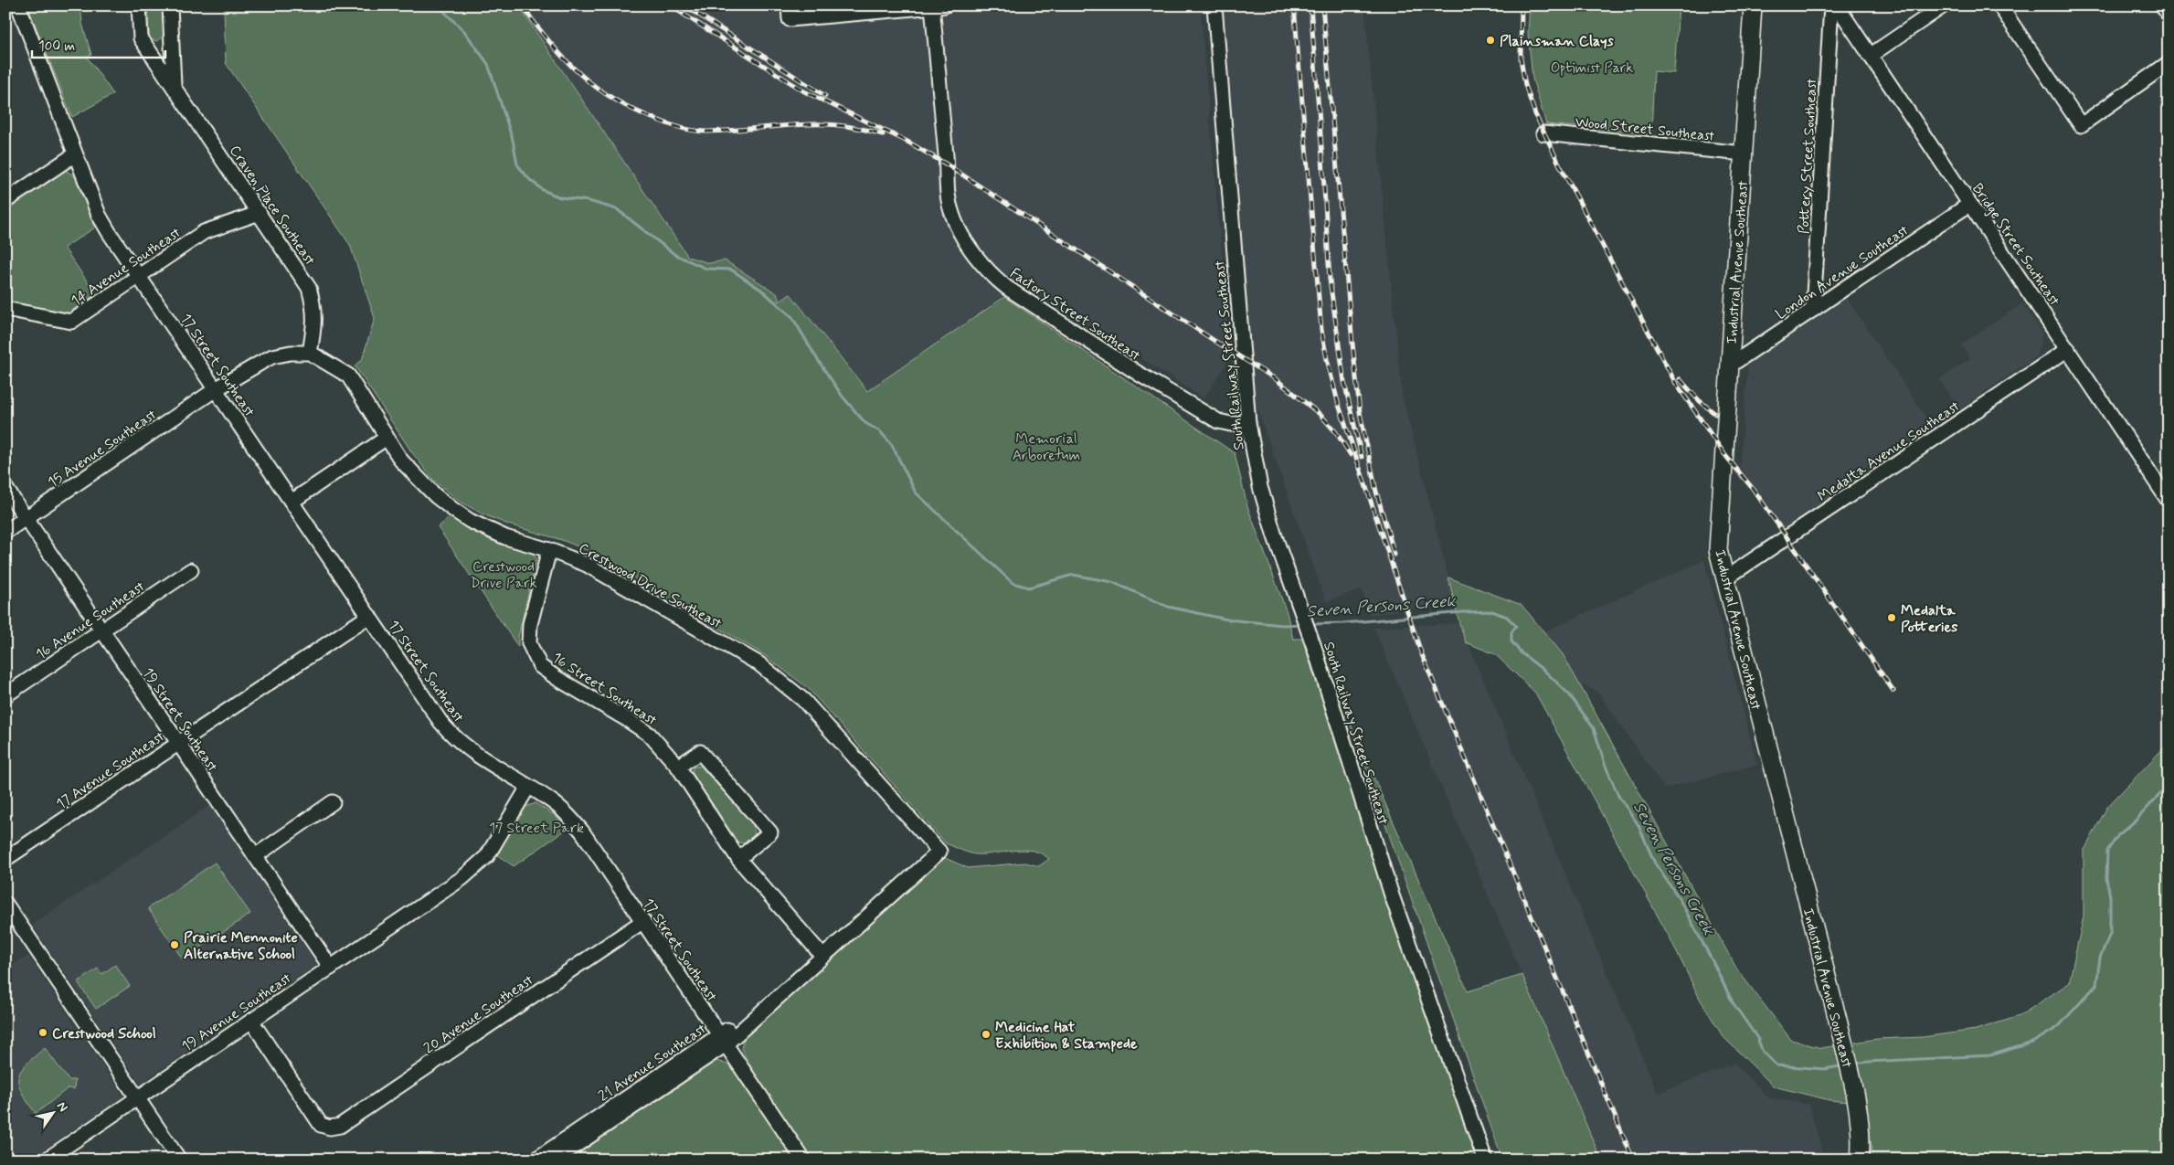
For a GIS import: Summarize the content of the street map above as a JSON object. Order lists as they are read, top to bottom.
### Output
{
  "streets": {
    "main road": ["Industrial Avenue Southeast"],
    "street": [
      "Wood Street Southeast",
      "Pottery Street Southeast",
      "Craven Place Southeast",
      "Bridge Street Southeast",
      "14 Avenue Southeast",
      "London Avenue Southeast",
      "Factory Street Southeast",
      "South Railway Street Southeast",
      "17 Street Southeast",
      "15 Avenue Southeast",
      "Medalta Avenue Southeast",
      "Crestwood Drive Southeast",
      "16 Avenue Southeast",
      "16 Street Southeast",
      "19 Street Southeast",
      "17 Avenue Southeast",
      "19 Avenue Southeast",
      "20 Avenue Southeast",
      "21 Avenue Southeast"
    ]
  },
  "crossings": [
    ["Wood Street Southeast", "Industrial Avenue Southeast"],
    ["Pottery Street Southeast", "London Avenue Southeast"],
    ["Craven Place Southeast", "14 Avenue Southeast"],
    ["Craven Place Southeast", "Crestwood Drive Southeast"],
    ["Bridge Street Southeast", "London Avenue Southeast"],
    ["Bridge Street Southeast", "Medalta Avenue Southeast"],
    ["Industrial Avenue Southeast", "London Avenue Southeast"],
    ["Industrial Avenue Southeast", "Medalta Avenue Southeast"],
    ["14 Avenue Southeast", "17 Street Southeast"],
    ["Factory Street Southeast", "South Railway Street Southeast"],
    ["17 Street Southeast", "15 Avenue Southeast"],
    ["17 Street Southeast", "17 Avenue Southeast"],
    ["17 Street Southeast", "19 Avenue Southeast"],
    ["17 Street Southeast", "20 Avenue Southeast"],
    ["17 Street Southeast", "21 Avenue Southeast"],
    ["15 Avenue Southeast", "19 Street Southeast"],
    ["Crestwood Drive Southeast", "16 Street Southeast"],
    ["Crestwood Drive Southeast", "21 Avenue Southeast"],
    ["16 Avenue Southeast", "19 Street Southeast"],
    ["16 Street Southeast", "21 Avenue Southeast"],
    ["19 Street Southeast", "17 Avenue Southeast"],
    ["19 Street Southeast", "19 Avenue Southeast"],
    ["19 Avenue Southeast", "20 Avenue Southeast"]
  ],
  "water": ["Seven Persons Creek"],
  "parks": [
    "Optimist Park",
    "Memorial Arboretum",
    "Crestwood Drive Park",
    "17 Street Park"
  ],
  "places": [
    "Plainsman Clays",
    "Medalta Potteries",
    "Prairie Mennonite Alternative School",
    "Crestwood School",
    "Medicine Hat Exhibition & Stampede"
  ],
  "scale_bar": "100 m",
  "north": "top right"
}
